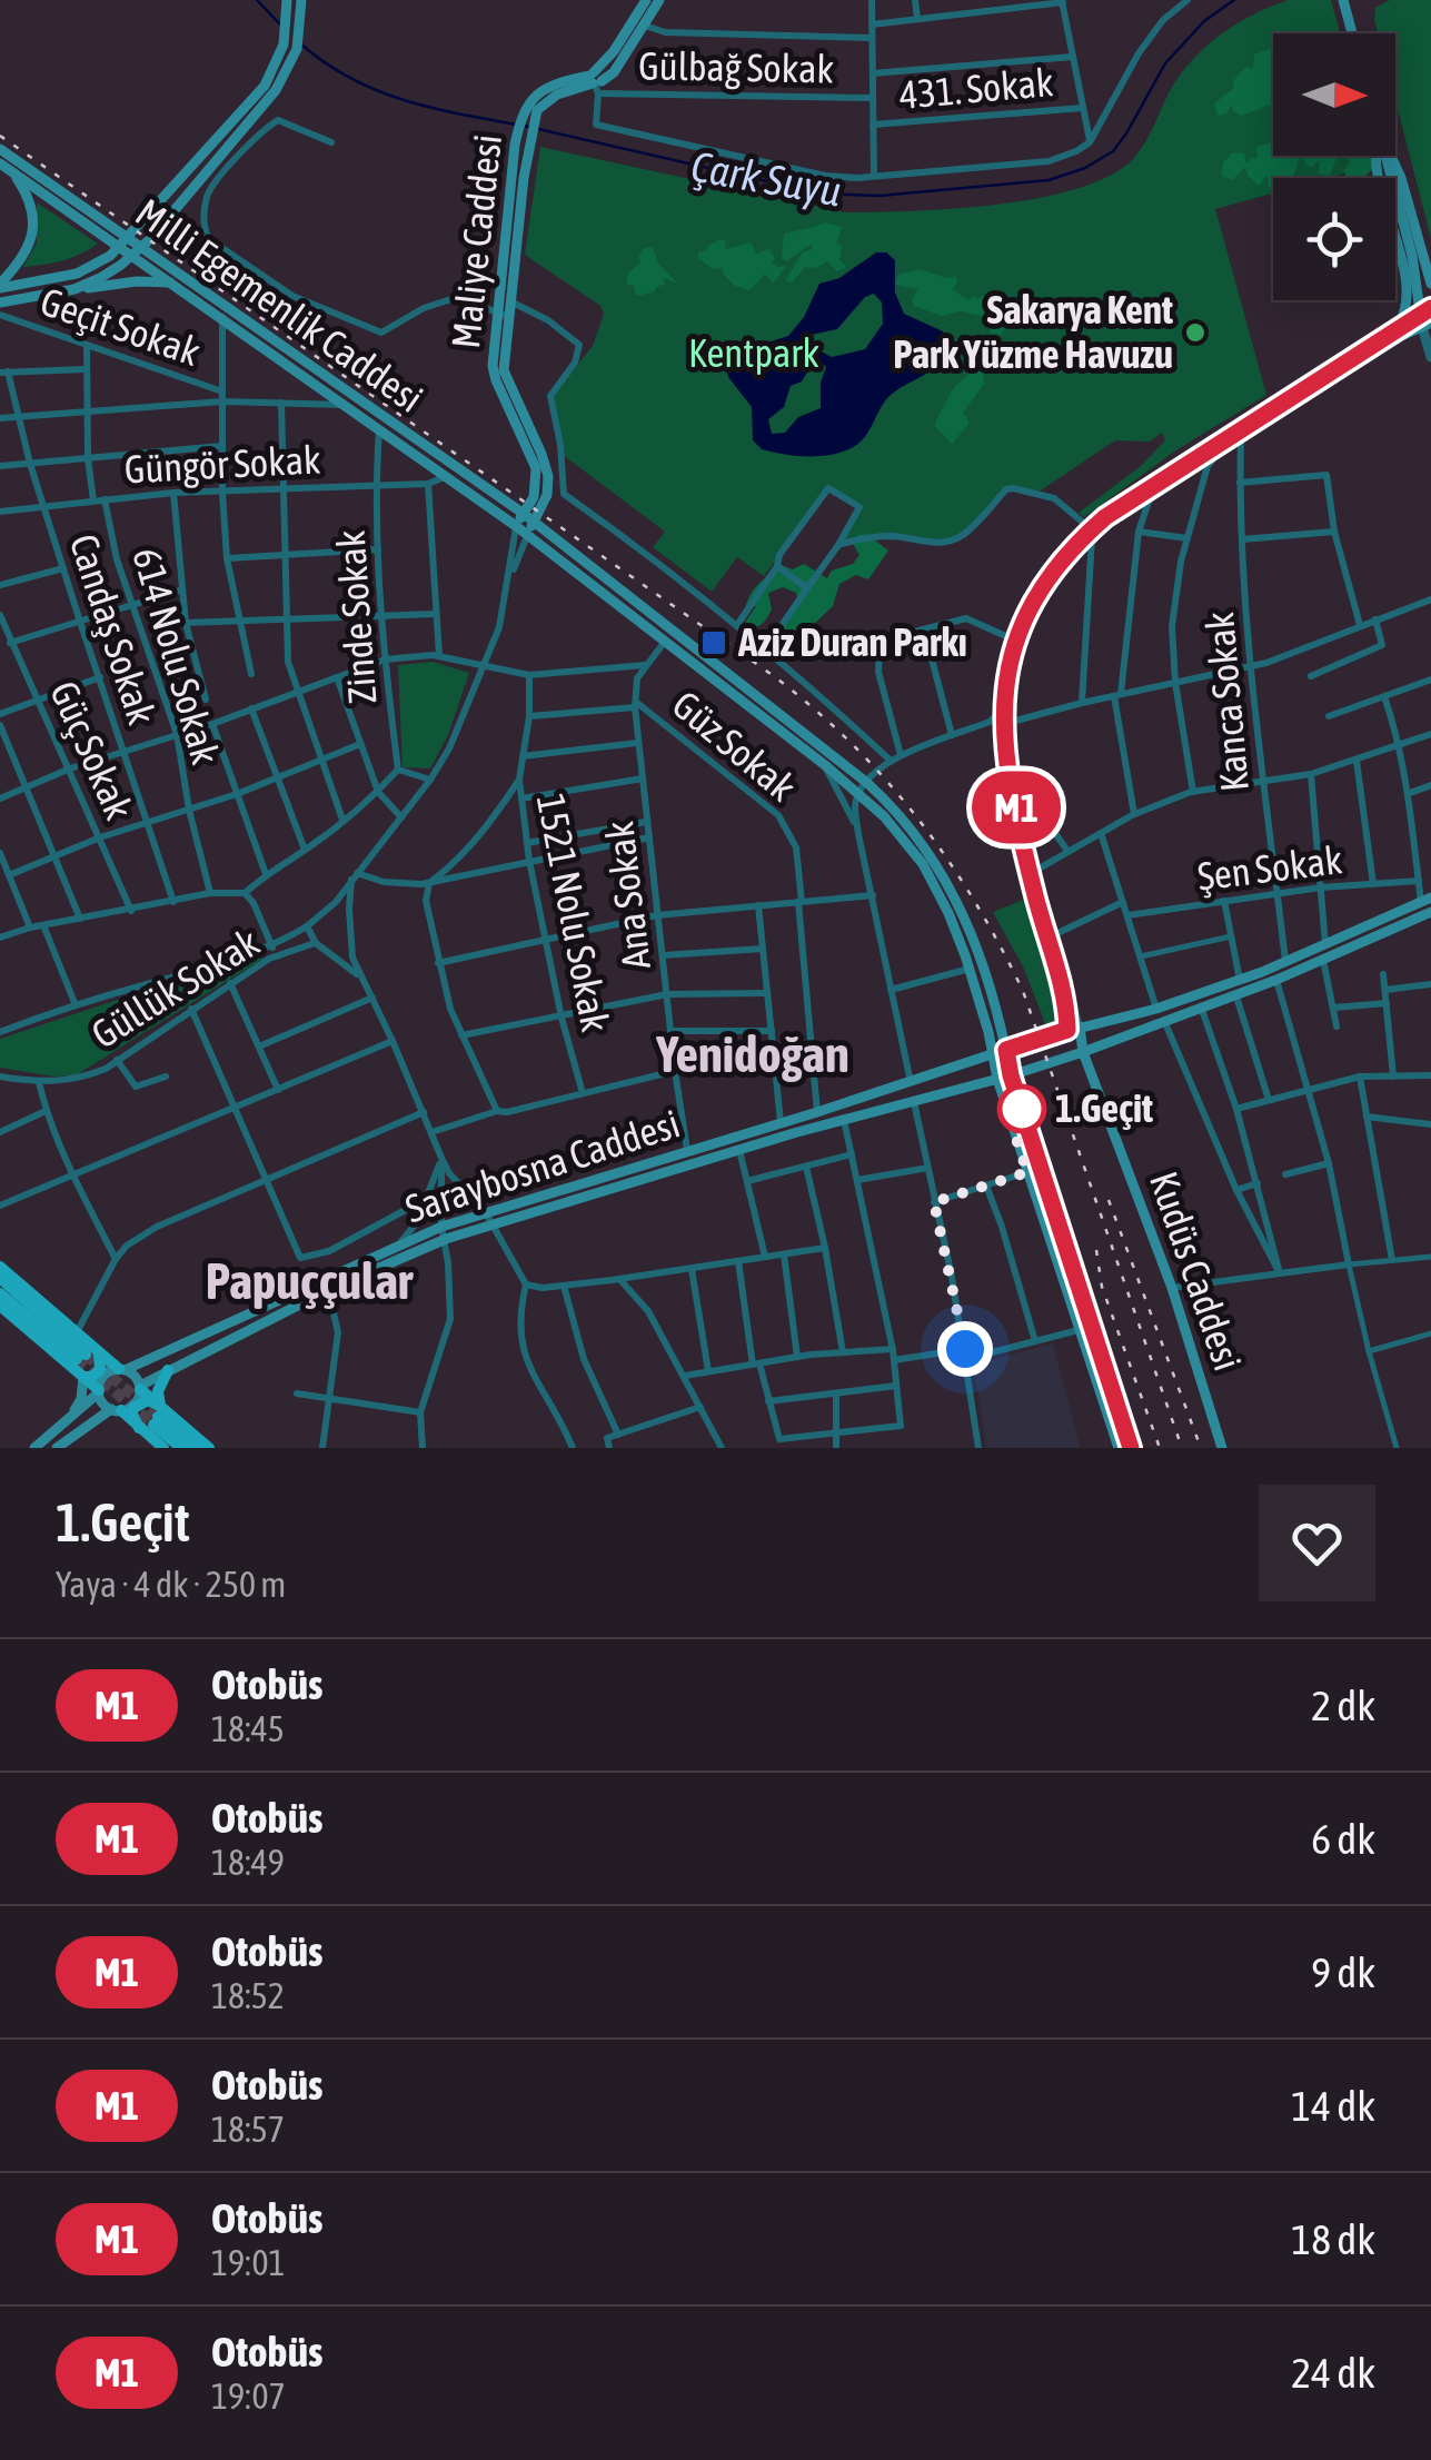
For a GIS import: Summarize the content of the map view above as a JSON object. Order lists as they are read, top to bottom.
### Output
{
  "streets": {
    "main road": [
      "Maliye Caddesi",
      "Milli Egemenlik Caddesi",
      "Saraybosna Caddesi",
      "Kudüs Caddesi"
    ],
    "street": [
      "Gülbağ Sokak",
      "431. Sokak",
      "Geçit Sokak",
      "Güngör Sokak",
      "Zinde Sokak",
      "Candaş Sokak",
      "614 Nolu Sokak",
      "Kanca Sokak",
      "Güz Sokak",
      "Güç Sokak",
      "Şen Sokak",
      "Ana Sokak",
      "1521 Nolu Sokak",
      "Güllük Sokak"
    ]
  },
  "crossings": [
    ["Gülbağ Sokak", "Maliye Caddesi"],
    ["Maliye Caddesi", "Milli Egemenlik Caddesi"],
    ["Milli Egemenlik Caddesi", "Geçit Sokak"],
    ["Milli Egemenlik Caddesi", "Güngör Sokak"],
    ["Milli Egemenlik Caddesi", "Zinde Sokak"],
    ["Geçit Sokak", "614 Nolu Sokak"],
    ["Güngör Sokak", "Zinde Sokak"],
    ["Güngör Sokak", "Candaş Sokak"],
    ["Güngör Sokak", "614 Nolu Sokak"],
    ["Kanca Sokak", "Şen Sokak"],
    ["Güz Sokak", "Ana Sokak"],
    ["Güz Sokak", "Saraybosna Caddesi"],
    ["Ana Sokak", "Saraybosna Caddesi"],
    ["Saraybosna Caddesi", "Kudüs Caddesi"]
  ],
  "districts": ["Yenidoğan", "Papuççular"],
  "water": ["Çark Suyu"],
  "parks": ["Kentpark"],
  "places": {
    "other": ["Sakarya Kent Park Yüzme Havuzu", "1.Geçit"],
    "transit": ["Aziz Duran Parkı"]
  },
  "lines": ["bus line M1"],
  "north": "right",
  "page": {
    "on_map": "M1",
    "heading": ["1.Geçit", "Yaya · 4 dk · 250 m"],
    "list": [
      {
        "mark": "M1",
        "name": "Otobüs",
        "note": "18:45",
        "value": "2 dk"
      },
      {
        "mark": "M1",
        "name": "Otobüs",
        "note": "18:49",
        "value": "6 dk"
      },
      {
        "mark": "M1",
        "name": "Otobüs",
        "note": "18:52",
        "value": "9 dk"
      },
      {
        "mark": "M1",
        "name": "Otobüs",
        "note": "18:57",
        "value": "14 dk"
      },
      {
        "mark": "M1",
        "name": "Otobüs",
        "note": "19:01",
        "value": "18 dk"
      },
      {
        "mark": "M1",
        "name": "Otobüs",
        "note": "19:07",
        "value": "24 dk"
      }
    ]
  }
}
